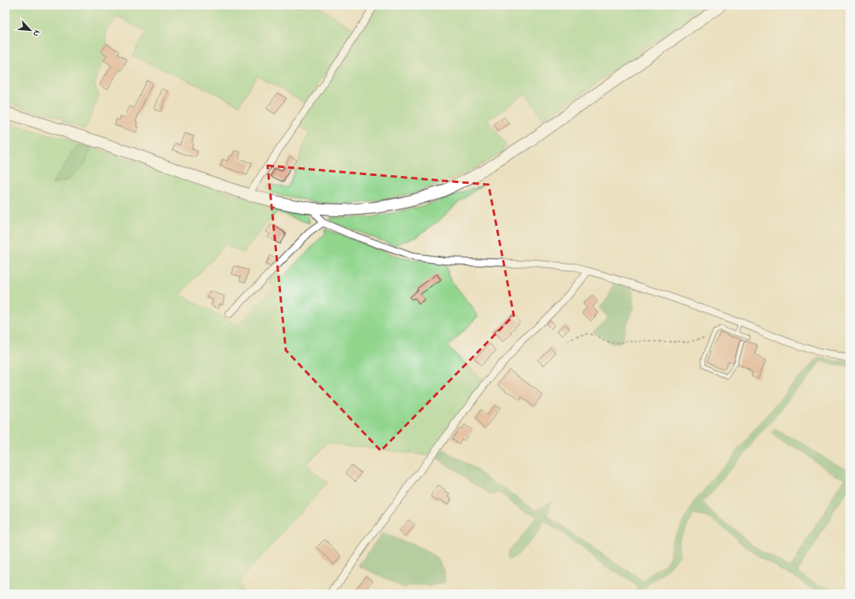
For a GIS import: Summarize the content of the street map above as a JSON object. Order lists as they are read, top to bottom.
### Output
{
  "north": "bottom right"
}
